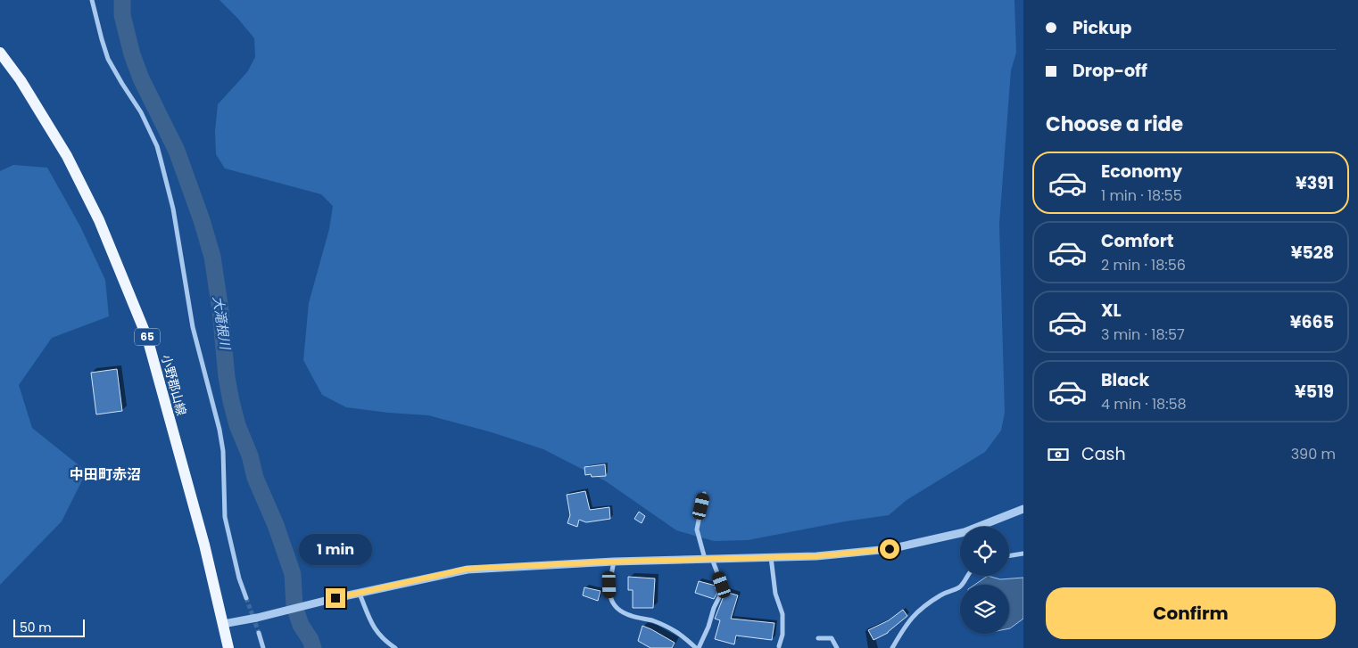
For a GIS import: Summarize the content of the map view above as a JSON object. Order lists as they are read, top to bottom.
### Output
{
  "streets": {
    "main road": ["65", "小野郡山線"]
  },
  "districts": ["中田町赤沼"],
  "water": ["大滝根川"],
  "scale_bar": "50 m",
  "page": {
    "banner": ["Pickup", "Drop-off"],
    "heading": "Choose a ride",
    "list": [
      {
        "name": "Economy",
        "note": "1 min · 18:55",
        "value": "¥391"
      },
      {
        "name": "Comfort",
        "note": "2 min · 18:56",
        "value": "¥528"
      },
      {
        "name": "XL",
        "note": "3 min · 18:57",
        "value": "¥665"
      },
      {
        "name": "Black",
        "note": "4 min · 18:58",
        "value": "¥519"
      }
    ],
    "pay": ["Cash", "390 m"],
    "bubble": "1 min",
    "buttons": "Confirm",
    "scale": "50 m"
  }
}
